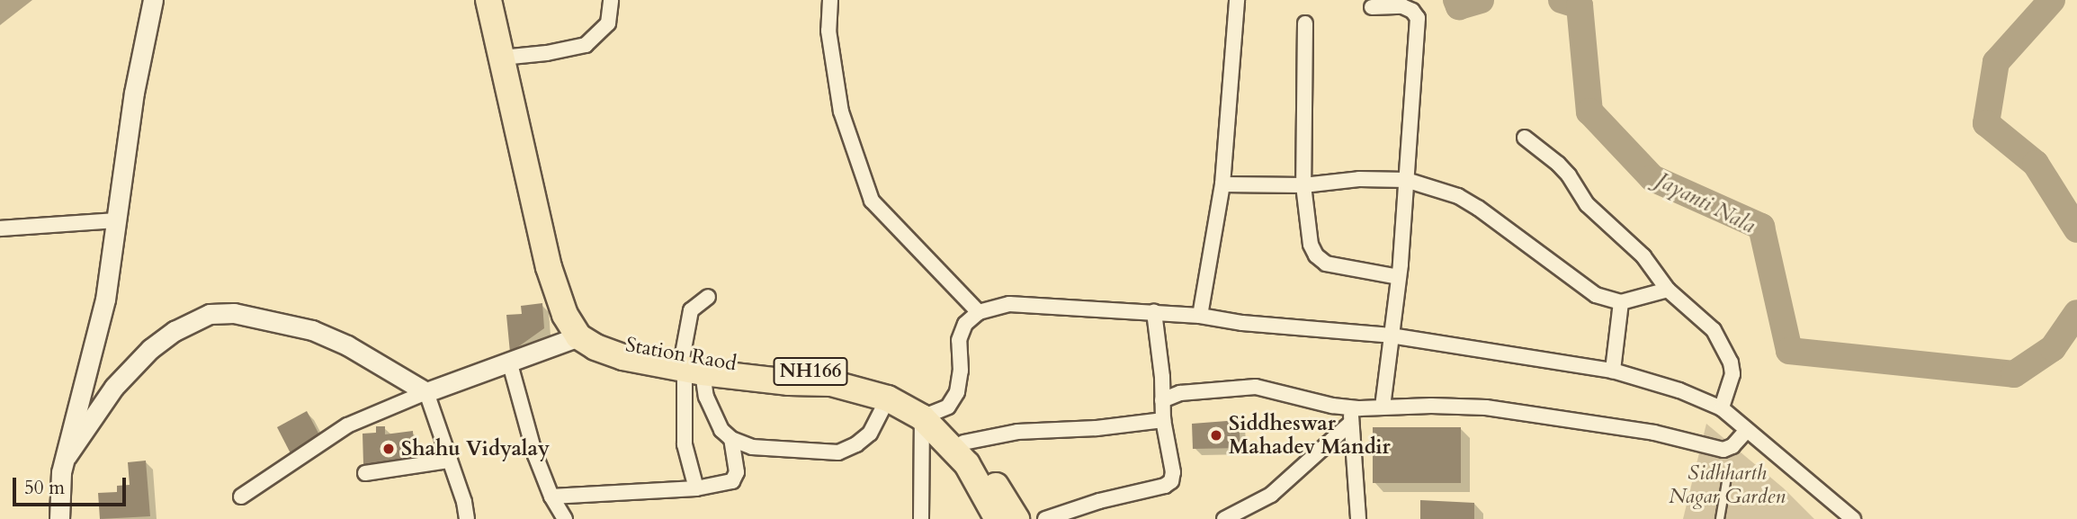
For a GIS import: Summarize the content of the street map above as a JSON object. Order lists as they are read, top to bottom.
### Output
{
  "streets": {
    "highway": ["Station Raod", "NH166"]
  },
  "crossings": [
    ["Station Raod", "NH166"]
  ],
  "water": ["Jayanti Nala"],
  "parks": ["Sidhharth Nagar Garden"],
  "places": ["Siddheswar Mahadev Mandir", "Shahu Vidyalay"],
  "scale_bar": "50 m"
}
